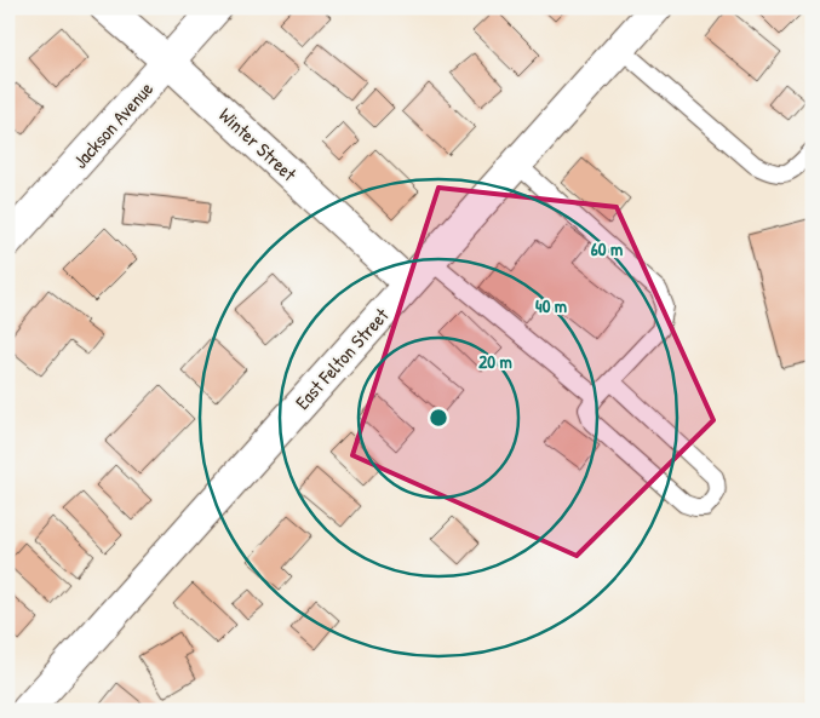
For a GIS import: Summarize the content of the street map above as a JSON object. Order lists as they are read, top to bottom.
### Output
{
  "streets": {
    "street": ["Jackson Avenue", "Winter Street", "East Felton Street"]
  },
  "crossings": [
    ["Jackson Avenue", "Winter Street"],
    ["Winter Street", "East Felton Street"]
  ],
  "rings": ["60 m", "40 m", "20 m"]
}
